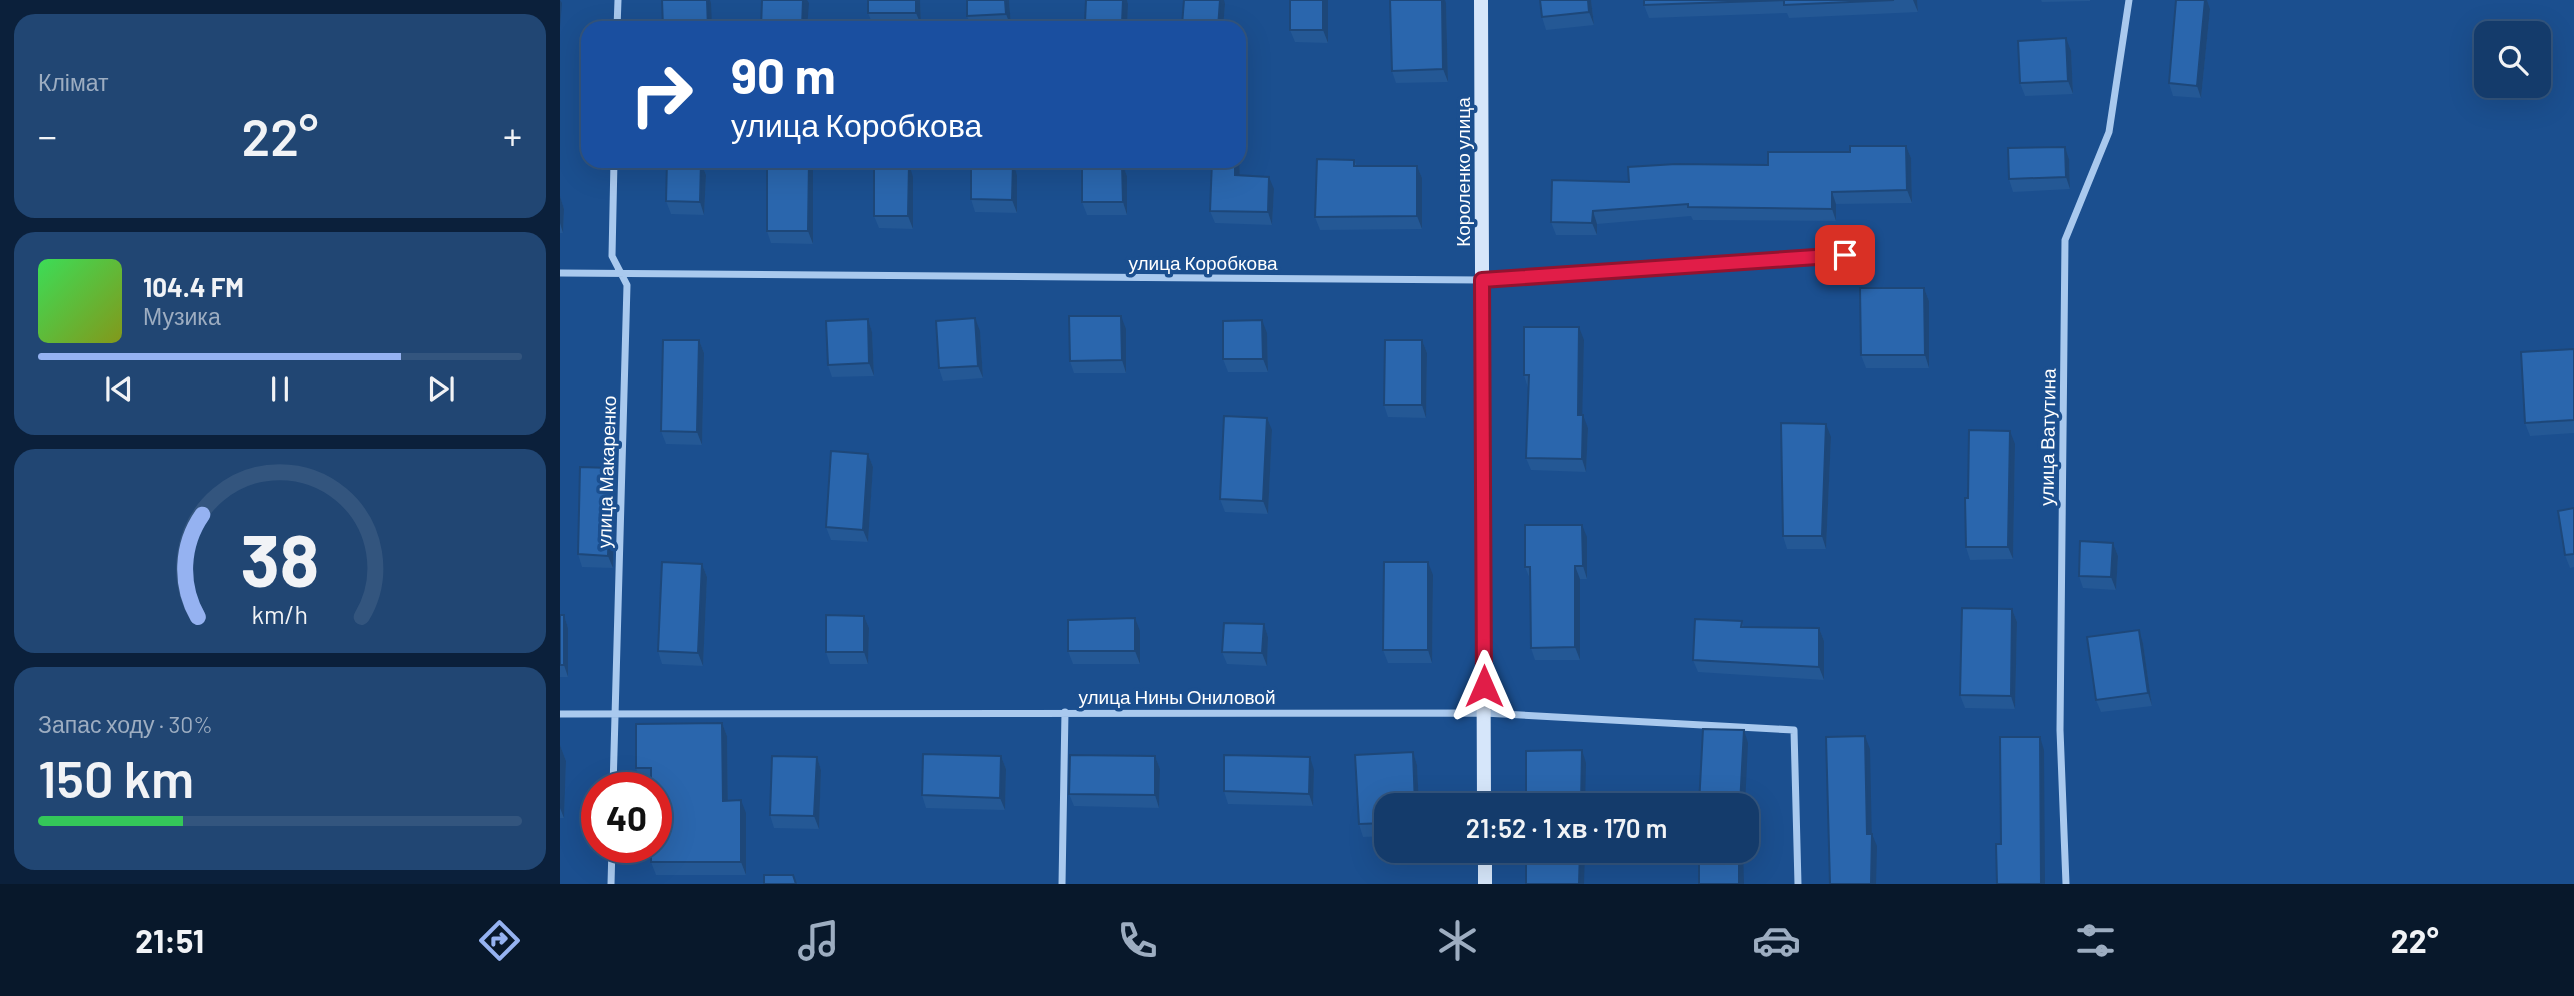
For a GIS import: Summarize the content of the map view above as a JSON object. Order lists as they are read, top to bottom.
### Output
{
  "streets": {
    "street": [
      "Короленко улица",
      "улица Коробкова",
      "улица Ватутина",
      "улица Макаренко",
      "улица Нины Ониловой"
    ]
  },
  "crossings": [
    ["Короленко улица", "улица Коробкова"],
    ["Короленко улица", "улица Нины Ониловой"],
    ["улица Коробкова", "улица Макаренко"],
    ["улица Макаренко", "улица Нины Ониловой"]
  ],
  "page": {
    "tile": [
      "Клімат",
      ["Запас ходу · 30%", "150 km"]
    ],
    "turn": ["90 m", "улица Коробкова"],
    "heat": ["−", "22°", "+"],
    "song": ["104.4 FM", "Музика"],
    "limit": "40",
    "trip": "21:52 · 1 хв · 170 m",
    "tabs": ["21:51", "22°"],
    "gauge": ["38", "km/h"]
  }
}
